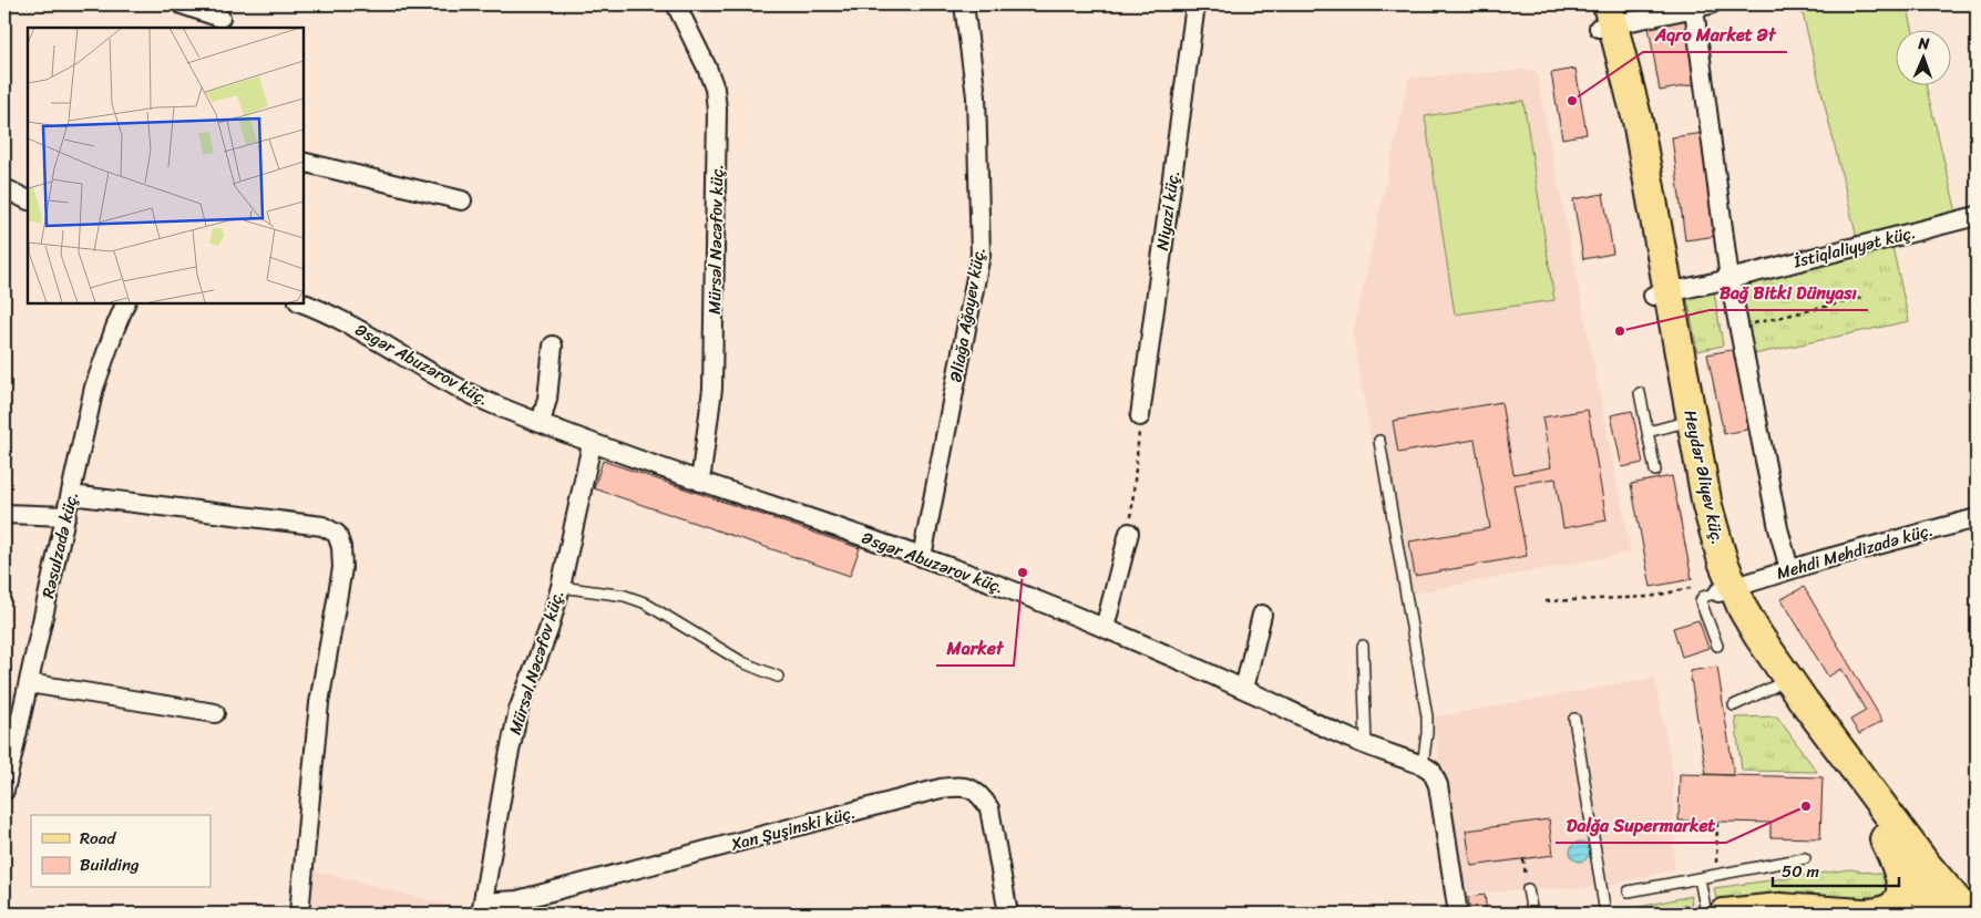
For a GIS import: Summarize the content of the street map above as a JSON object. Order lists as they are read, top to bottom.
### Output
{
  "streets": {
    "main road": ["Heydər Əliyev küç."],
    "street": [
      "Niyazi küç.",
      "Mürsəl Nəcəfov küç.",
      "İstiqlaliyyət küç.",
      "Əliağa Ağayev küç.",
      "Əsgər Abuzərov küç.",
      "Rəsulzadə küç.",
      "Mehdi Mehdizadə küç.",
      "Xan Şuşinski küç."
    ]
  },
  "crossings": [
    ["Mürsəl Nəcəfov küç.", "Əsgər Abuzərov küç."],
    ["Mürsəl Nəcəfov küç.", "Xan Şuşinski küç."],
    ["İstiqlaliyyət küç.", "Heydər Əliyev küç."],
    ["Əliağa Ağayev küç.", "Əsgər Abuzərov küç."],
    ["Heydər Əliyev küç.", "Mehdi Mehdizadə küç."]
  ],
  "places": [
    "Aqro Market Ət",
    "Bağ Bitki Dünyası",
    "Market",
    "Dalğa Supermarket"
  ],
  "legend": ["Road", "Building"],
  "scale_bar": "50 m",
  "north": "top"
}
